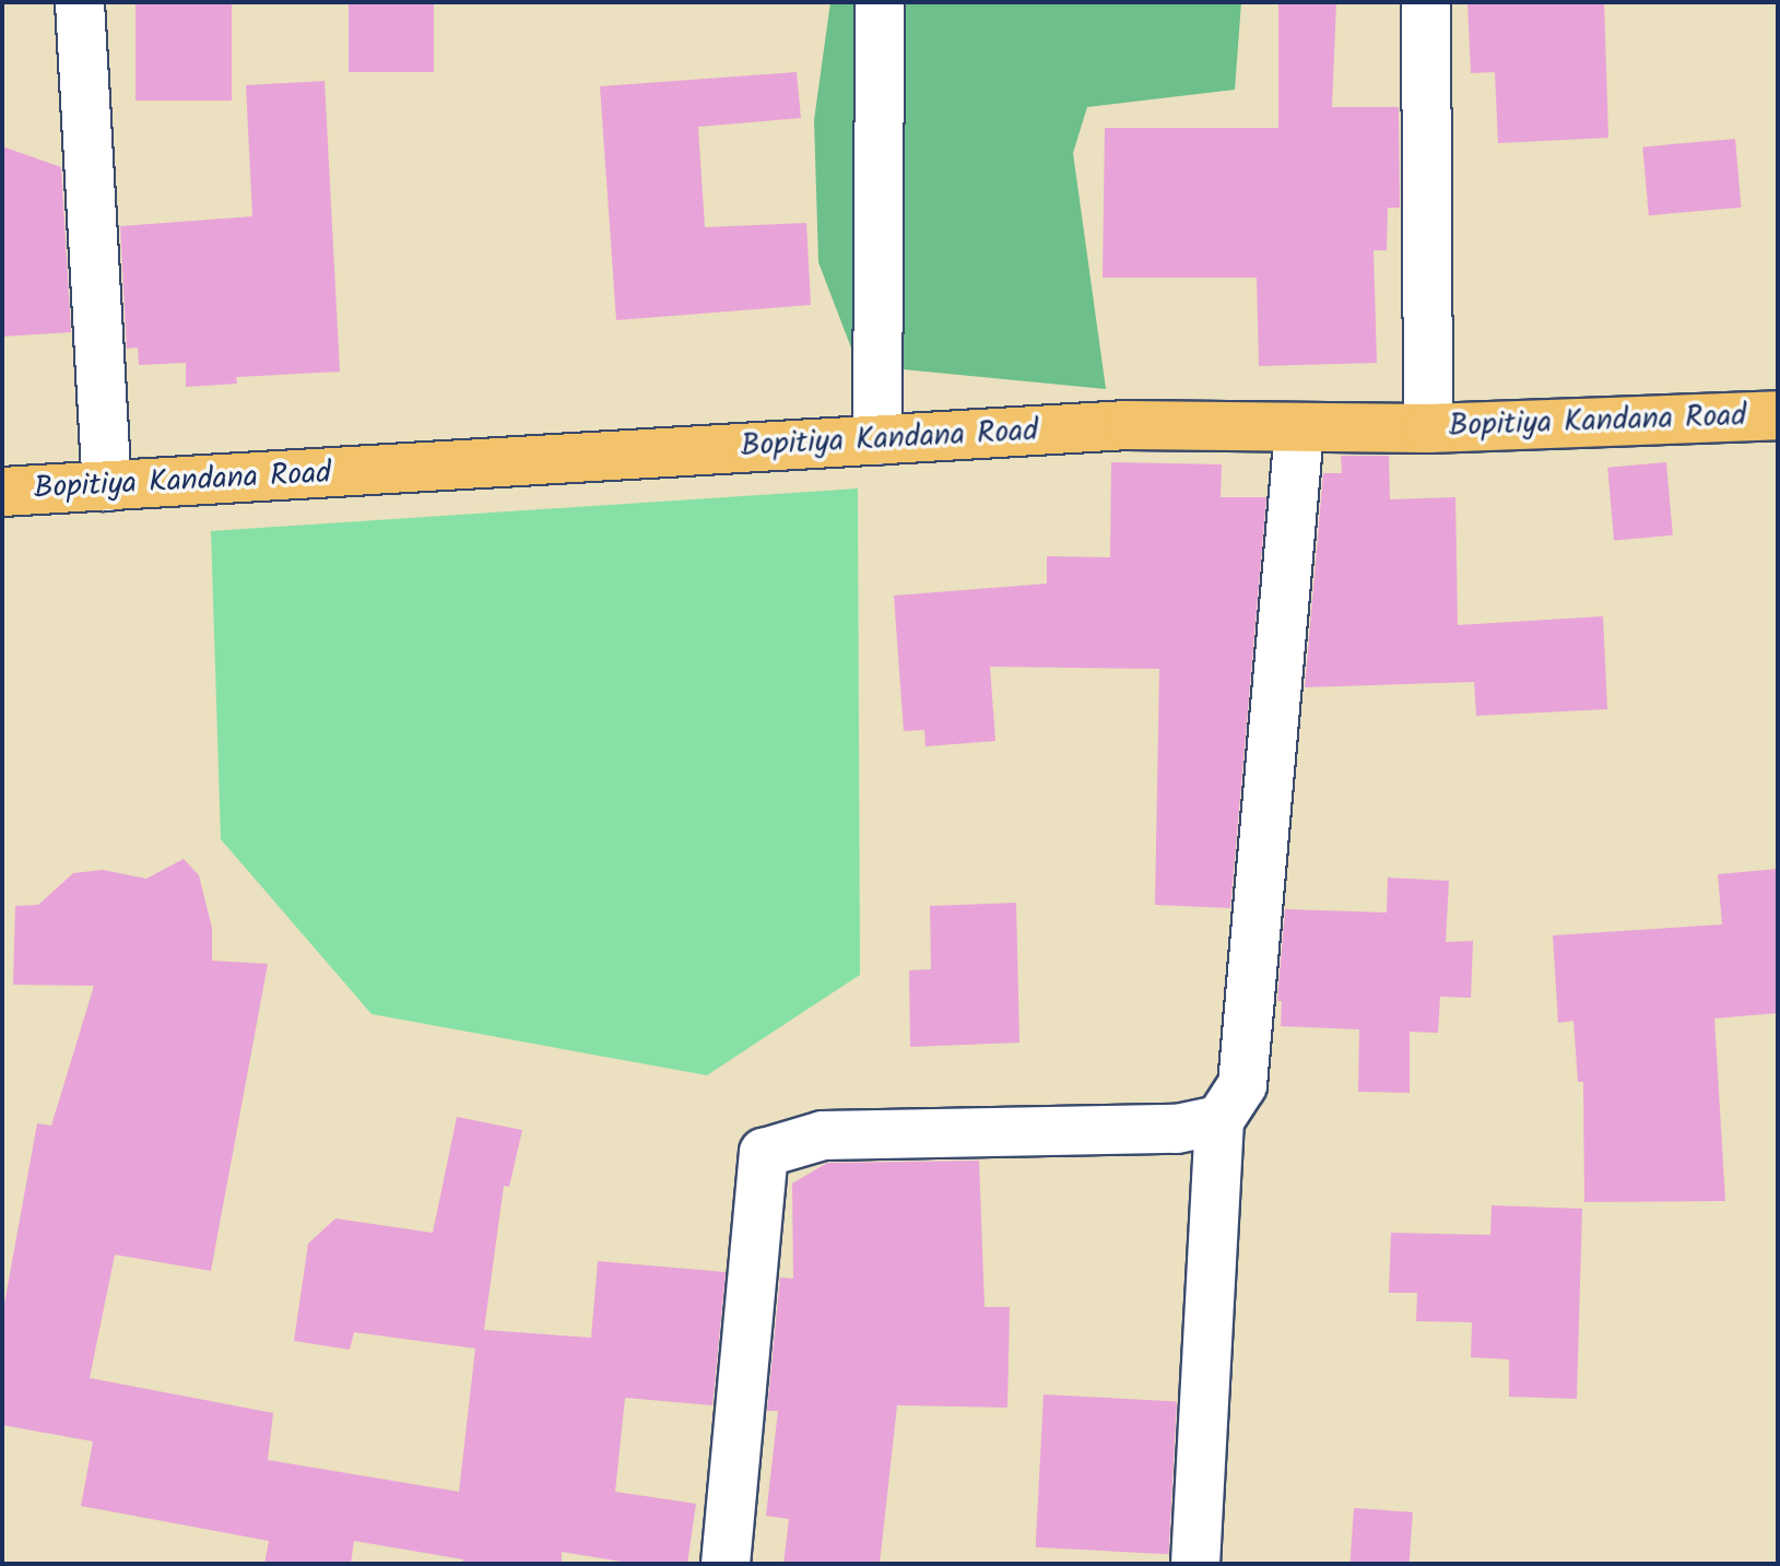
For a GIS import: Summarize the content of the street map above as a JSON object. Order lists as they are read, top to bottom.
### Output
{
  "streets": {
    "main road": ["Bopitiya Kandana Road"]
  }
}
